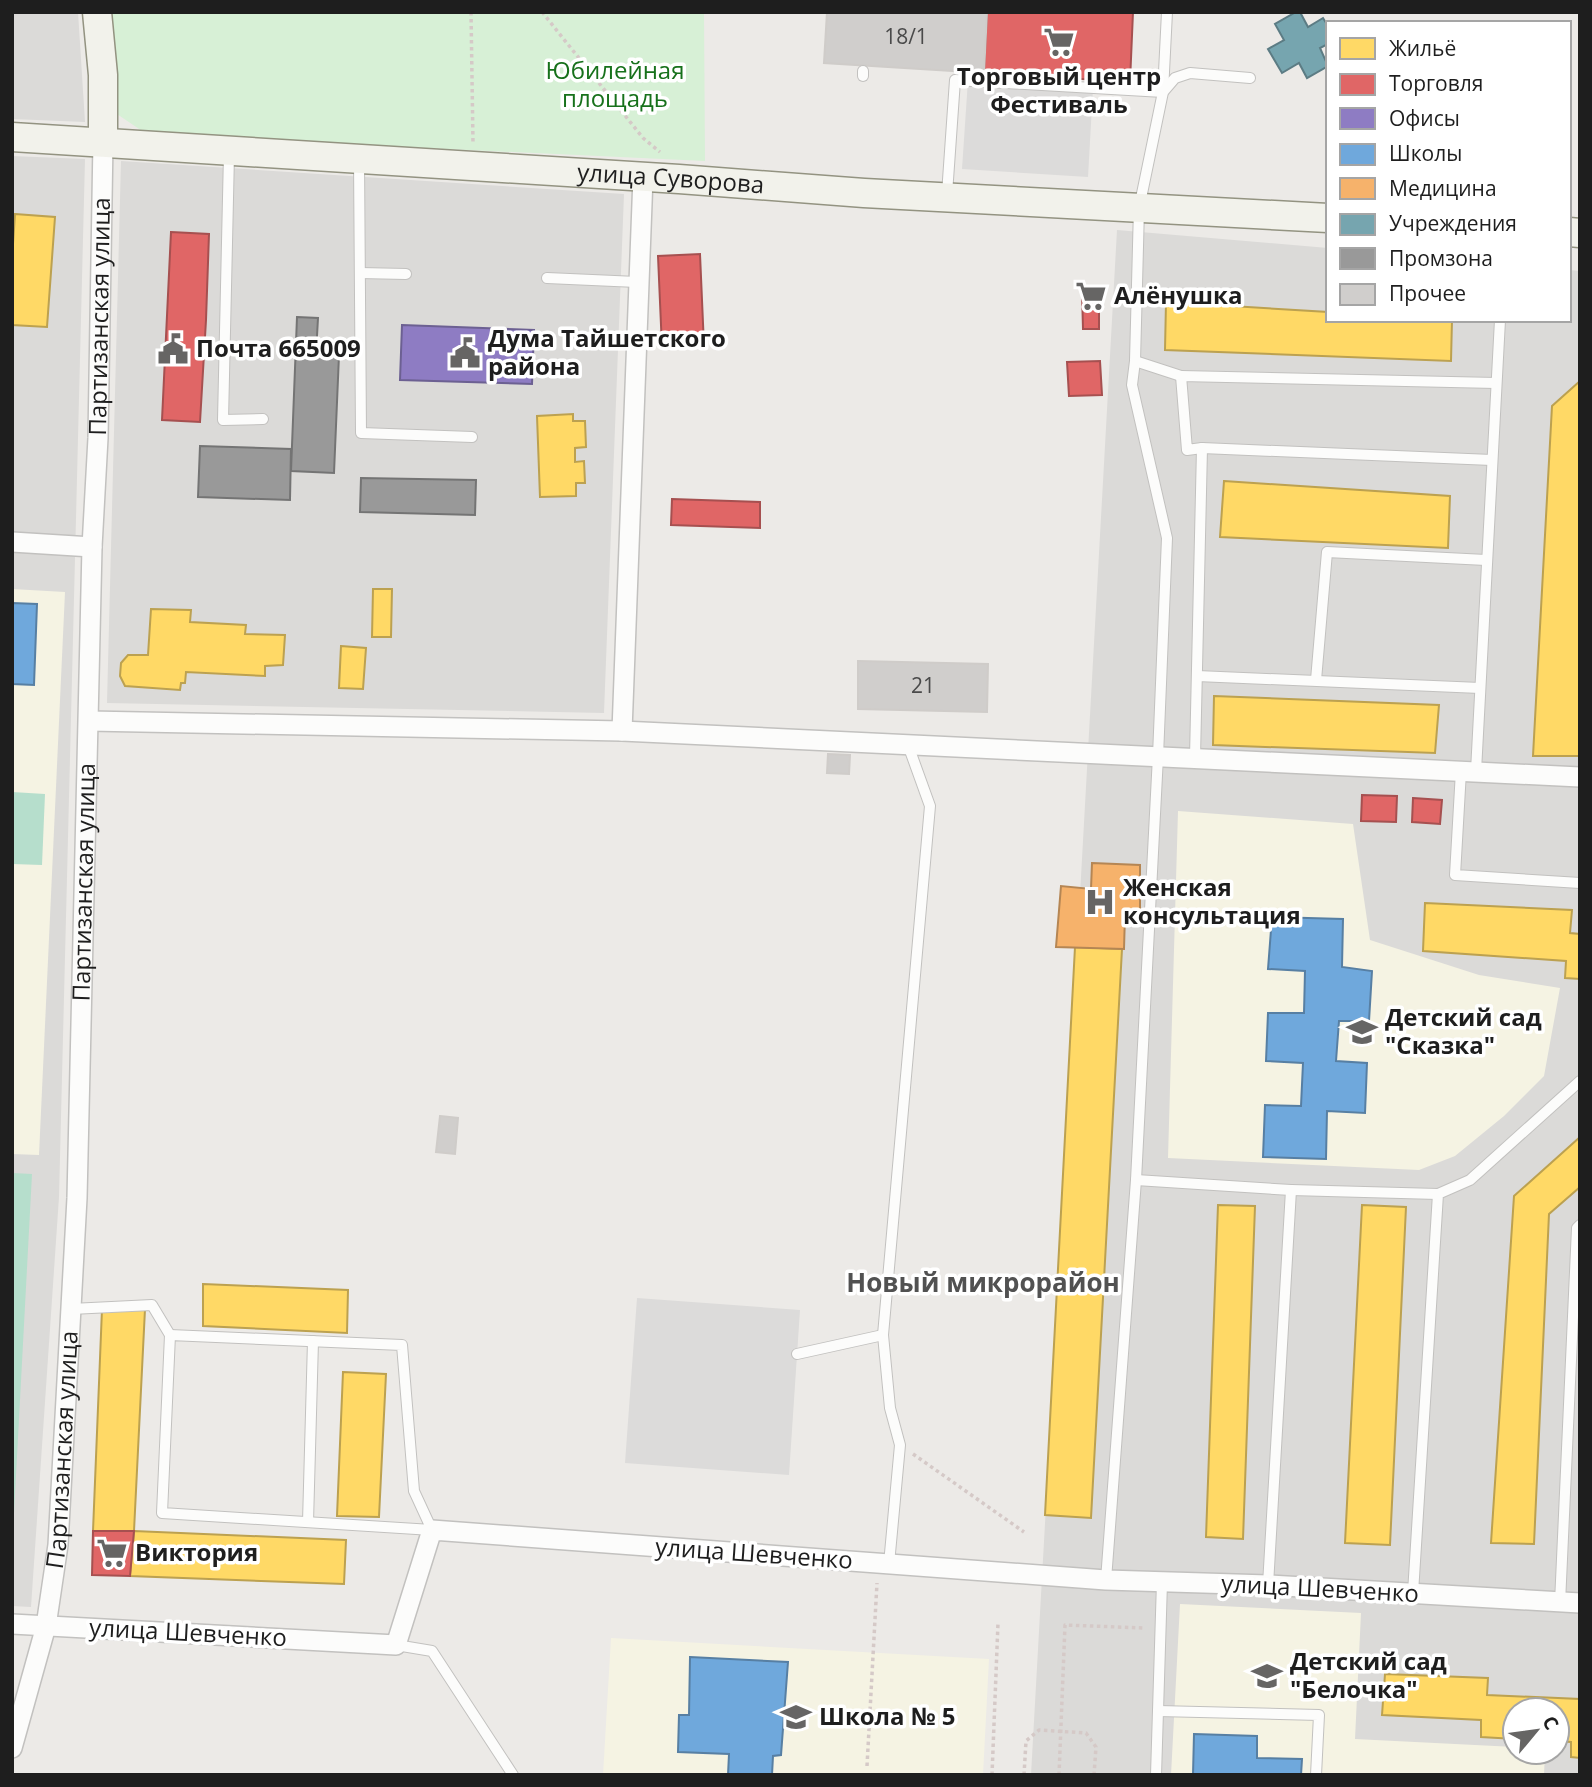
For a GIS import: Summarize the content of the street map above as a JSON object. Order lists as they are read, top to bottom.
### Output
{
  "streets": {
    "street": ["улица Суворова", "Партизанская улица", "улица Шевченко"]
  },
  "crossings": [
    ["улица Суворова", "Партизанская улица"],
    ["Партизанская улица", "улица Шевченко"]
  ],
  "districts": ["Новый микрорайон"],
  "parks": ["Юбилейная площадь"],
  "places": {
    "supermarket": ["Торговый центр Фестиваль", "Алёнушка", "Виктория"],
    "public building": ["Почта 665009", "Дума Тайшетского района"],
    "hospital": ["Женская консультация"],
    "school or university": ["Детский сад \"Сказка\"", "Детский сад \"Белочка\"", "Школа № 5"]
  },
  "house_numbers": ["18/1", "21"],
  "legend": [
    "Жильё",
    "Торговля",
    "Офисы",
    "Школы",
    "Медицина",
    "Учреждения",
    "Промзона",
    "Прочее"
  ],
  "north": "top right"
}
